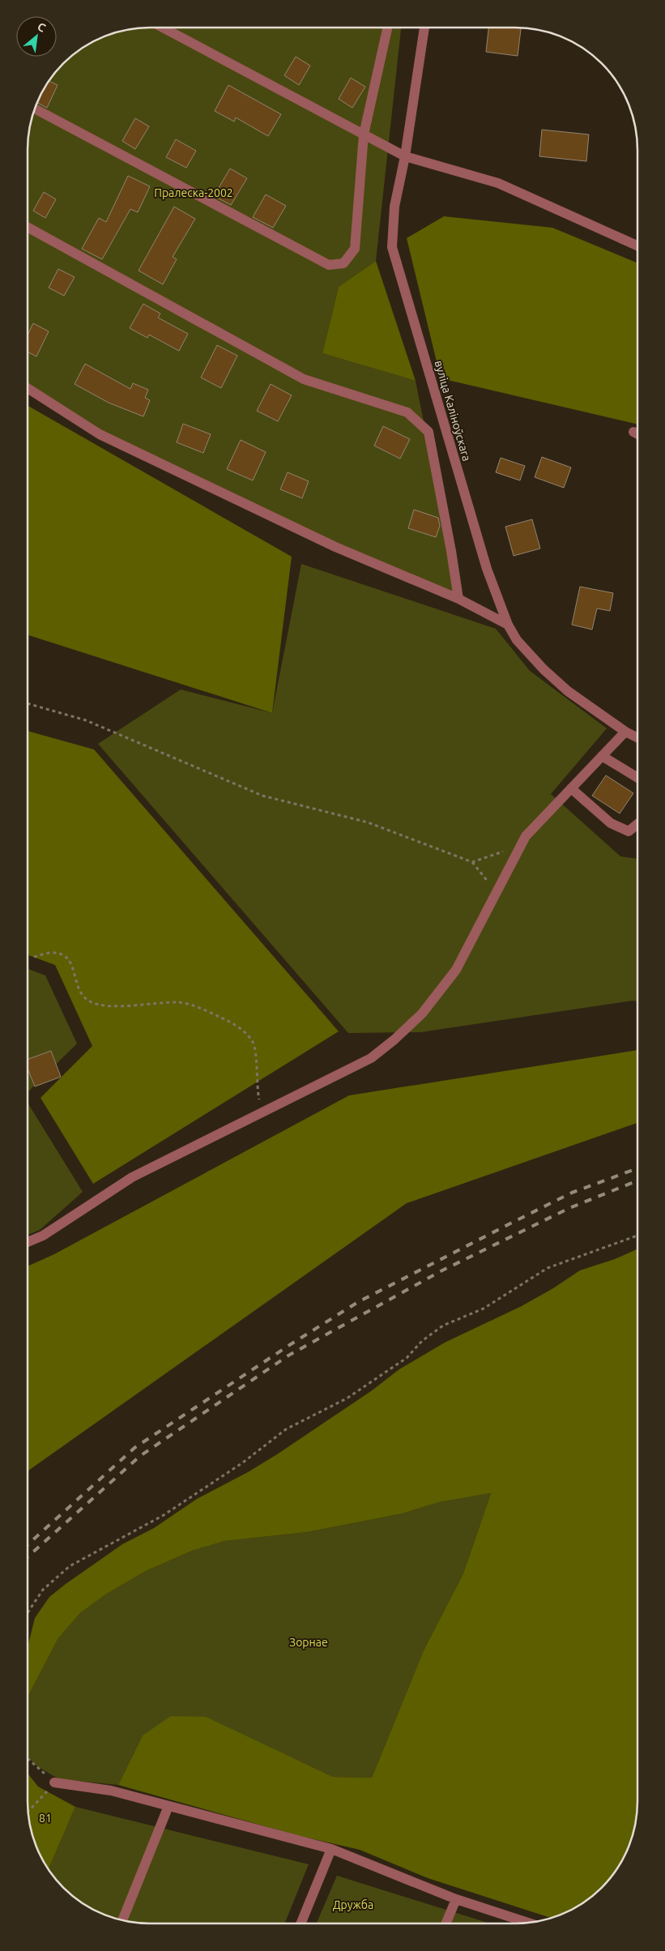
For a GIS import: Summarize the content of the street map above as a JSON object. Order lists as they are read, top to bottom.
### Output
{
  "streets": {
    "street": ["вуліца Каліноўскага"]
  },
  "parks": [
    "Пралеска-2002",
    "Зорнае",
    "81",
    "Дружба"
  ],
  "north": "top right"
}
